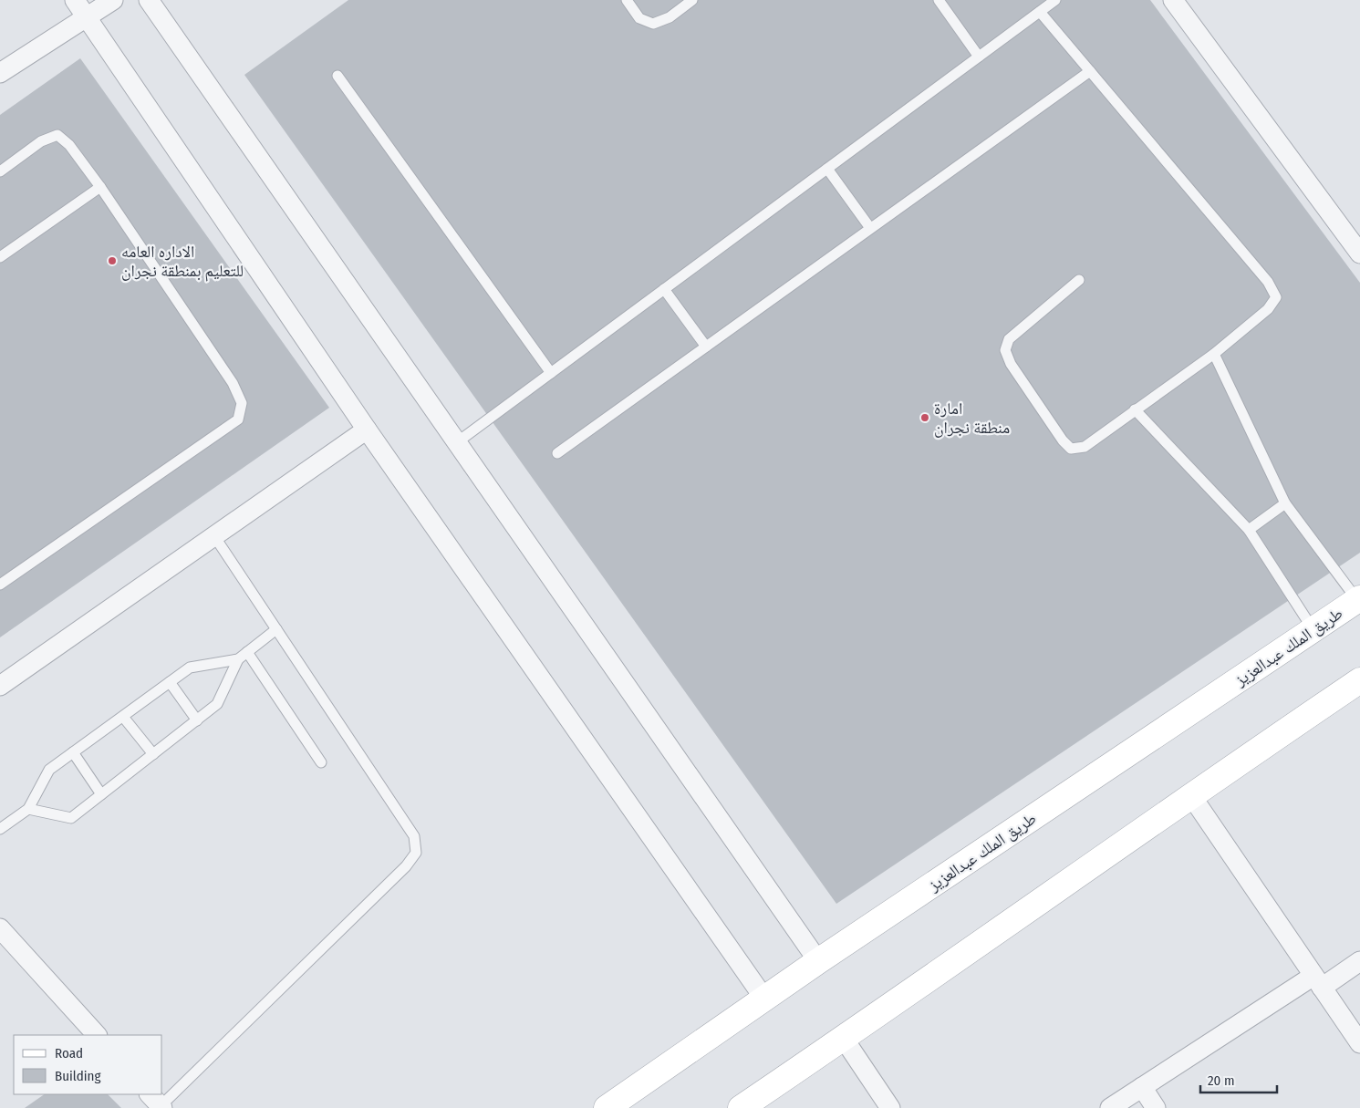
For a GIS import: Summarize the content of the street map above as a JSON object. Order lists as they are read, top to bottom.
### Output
{
  "streets": {
    "main road": ["طريق الملك عبدالعزيز"]
  },
  "places": ["الاداره العامه للتعليم بمنطقة نجران", "امارة منطقة نجران"],
  "legend": ["Road", "Building"],
  "scale_bar": "20 m"
}
